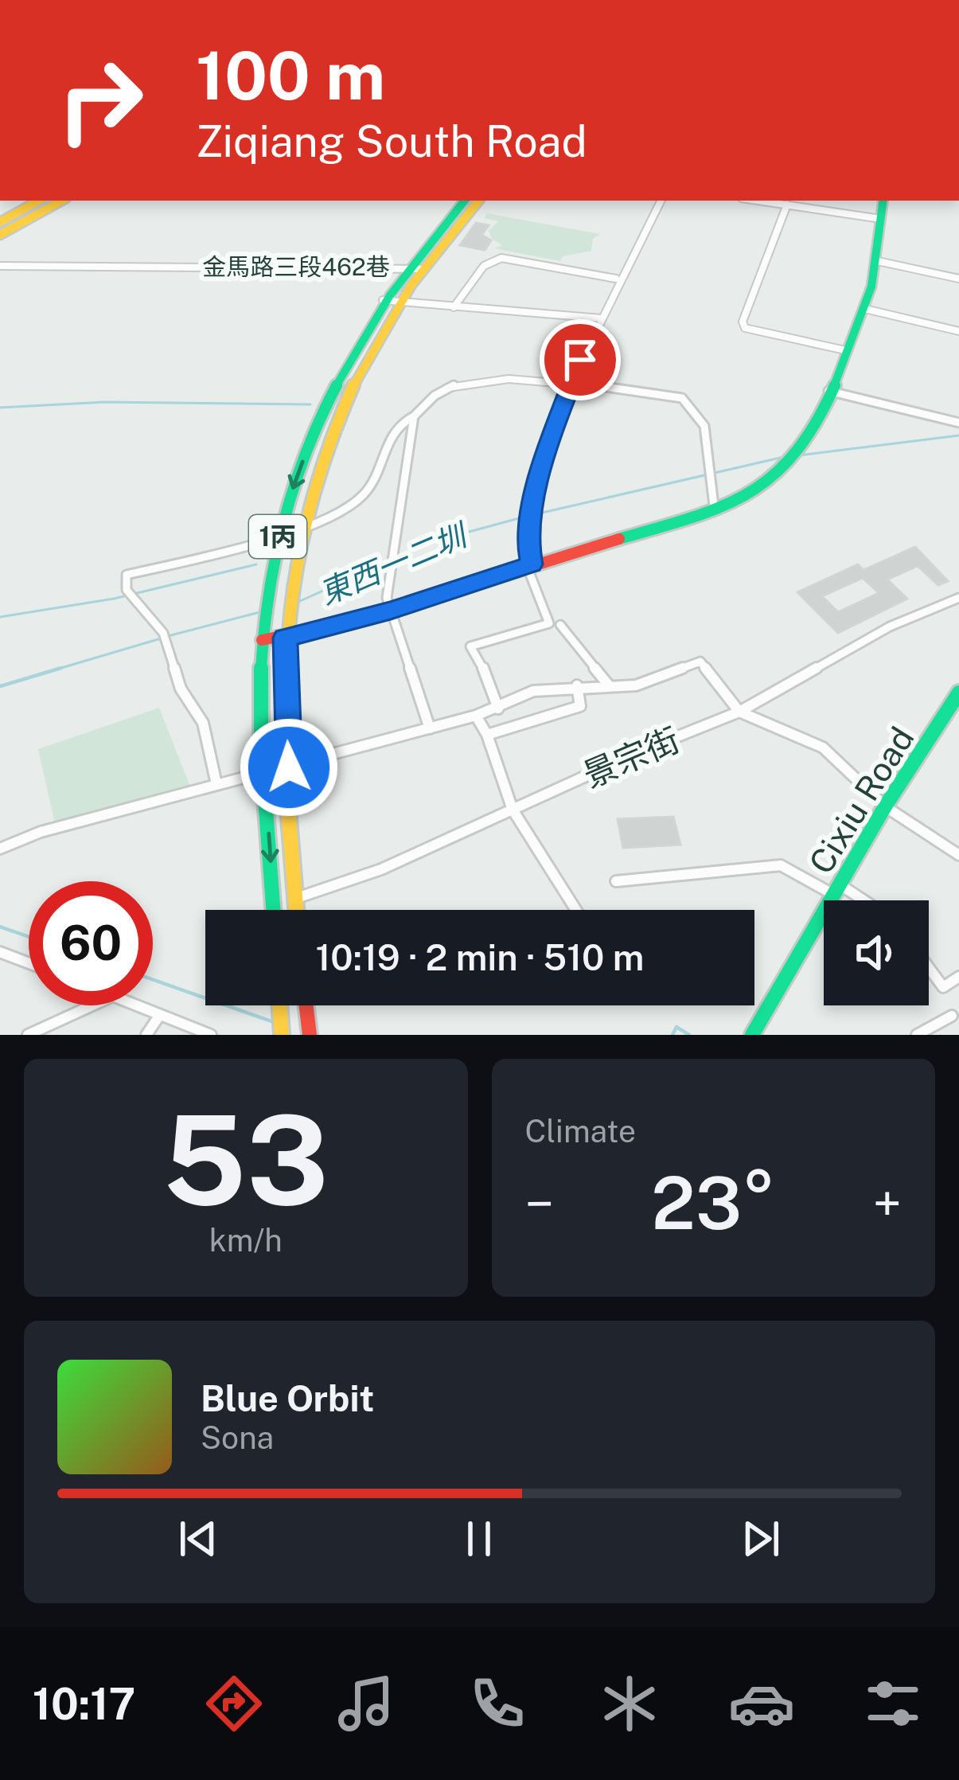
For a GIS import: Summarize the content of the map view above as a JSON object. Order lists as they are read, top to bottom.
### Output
{
  "streets": {
    "main road": ["1丙", "Cixiu Road"],
    "street": ["金馬路三段462巷", "景宗街"]
  },
  "crossings": [
    ["金馬路三段462巷", "1丙"],
    ["1丙", "景宗街"]
  ],
  "water": ["東西一二圳"],
  "page": {
    "turn": ["100 m", "Ziqiang South Road"],
    "limit": "60",
    "trip": "10:19 · 2 min · 510 m",
    "tile": [
      ["53", "km/h"],
      "Climate"
    ],
    "heat": ["−", "23°", "+"],
    "song": ["Blue Orbit", "Sona"],
    "tabs": "10:17"
  }
}
